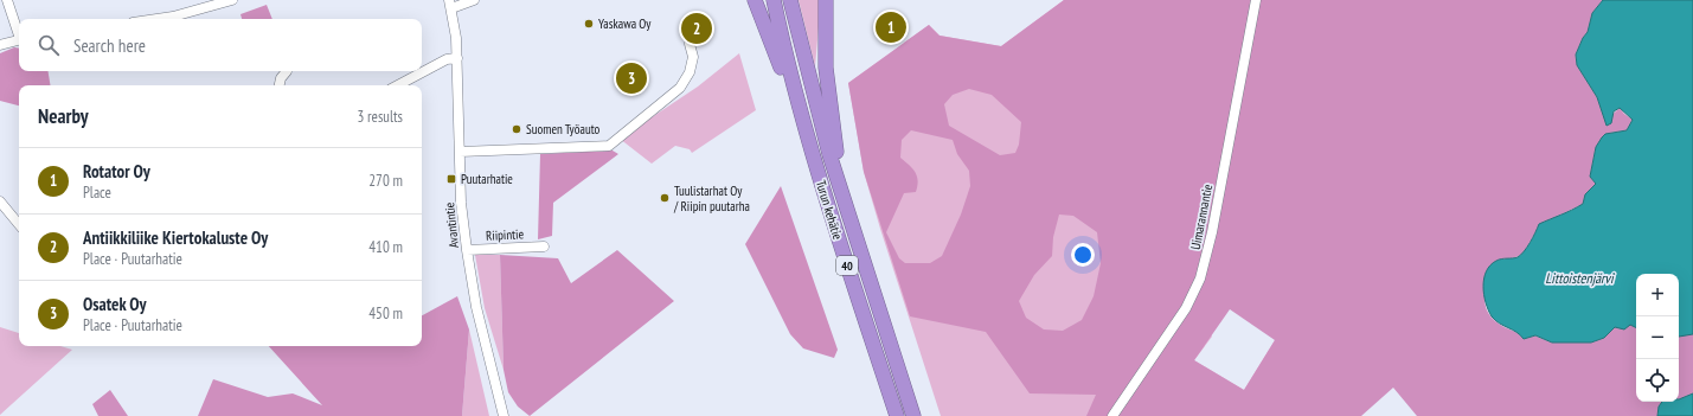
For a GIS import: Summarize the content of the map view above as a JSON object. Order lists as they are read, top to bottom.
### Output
{
  "streets": {
    "highway": ["Turun kehätie", "40"],
    "street": ["Uimarannantie", "Avantintie", "Riipintie"]
  },
  "crossings": [
    ["Avantintie", "Riipintie"]
  ],
  "water": ["Littoistenjärvi"],
  "places": {
    "other": ["Yaskawa Oy", "Suomen Työauto", "Tuulistarhat Oy / Riipin puutarha"],
    "transit": ["Puutarhatie"]
  },
  "page": {
    "pins": ["1", "2", "3"],
    "search": "Search here",
    "heading": ["Nearby", "3 results"],
    "list": [
      {
        "mark": "1",
        "name": "Rotator Oy",
        "note": "Place",
        "value": "270 m"
      },
      {
        "mark": "2",
        "name": "Antiikkiliike Kiertokaluste Oy",
        "note": "Place · Puutarhatie",
        "value": "410 m"
      },
      {
        "mark": "3",
        "name": "Osatek Oy",
        "note": "Place · Puutarhatie",
        "value": "450 m"
      }
    ],
    "map_buttons": ["+", "−"]
  }
}
